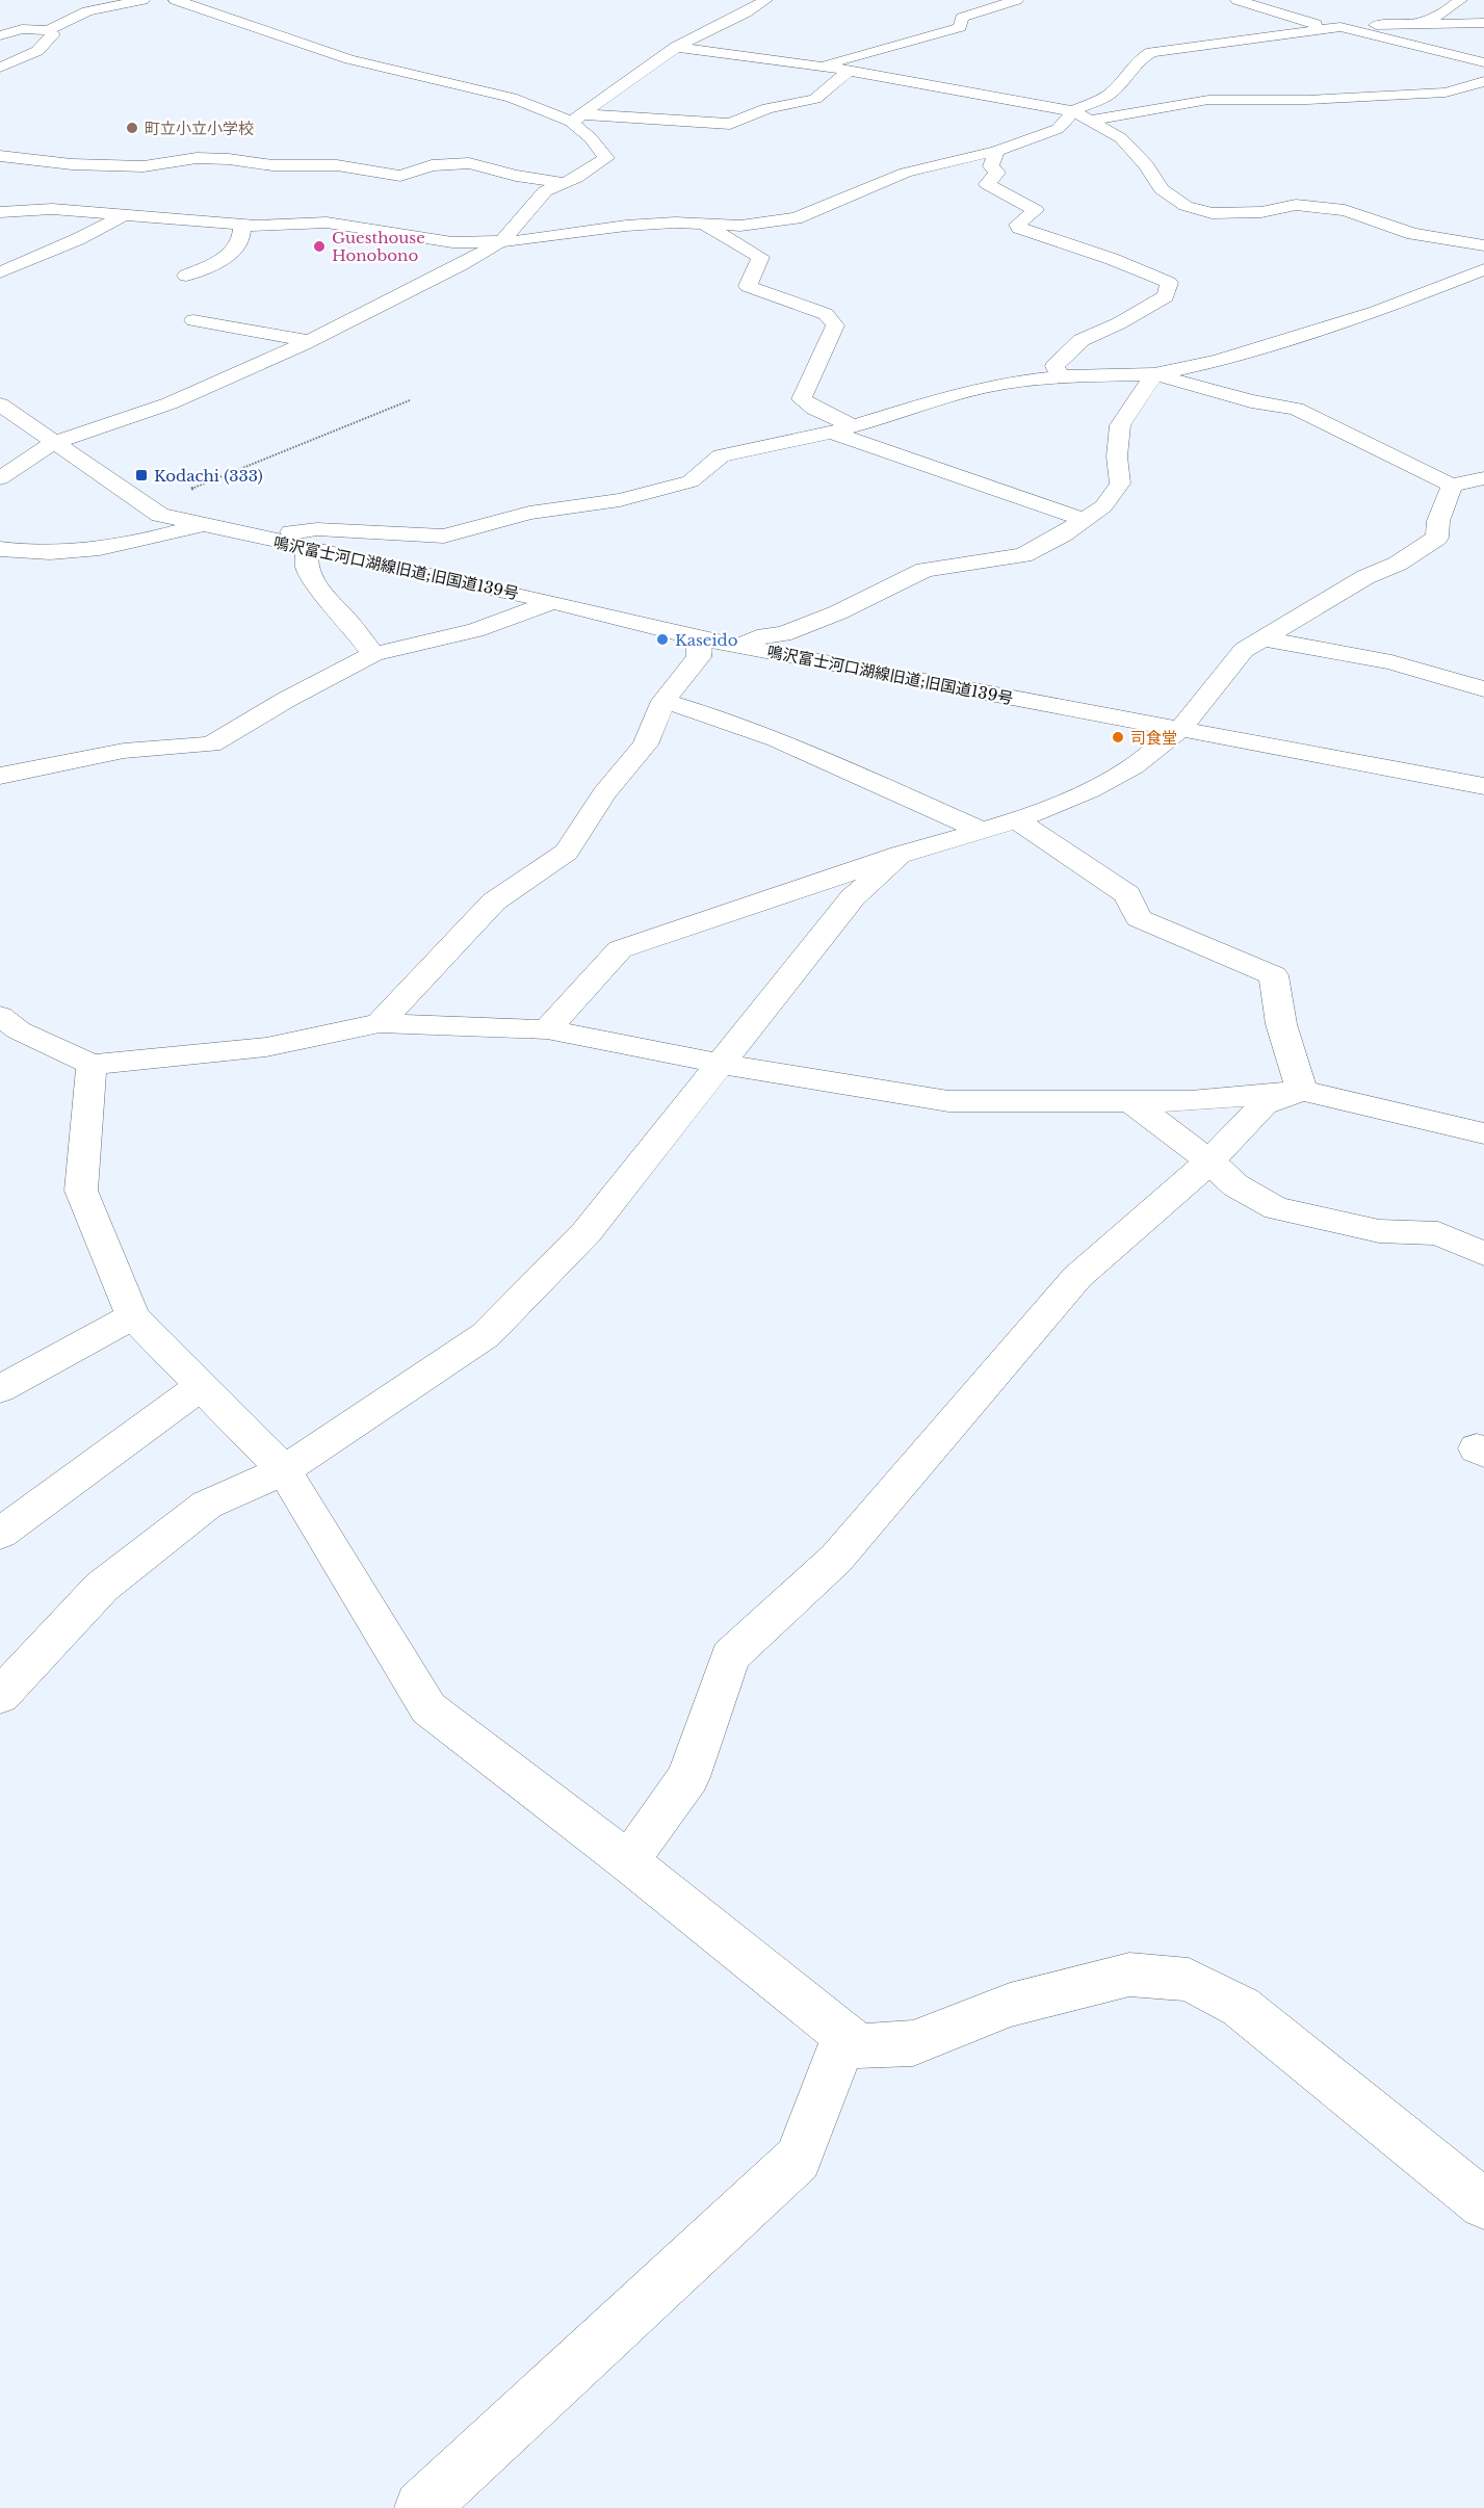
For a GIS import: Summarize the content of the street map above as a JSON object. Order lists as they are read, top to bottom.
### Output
{
  "streets": {
    "street": ["鳴沢富士河口湖線旧道;旧国道139号"]
  },
  "places": {
    "other": [
      "町立小立小学校",
      "Guesthouse Honobono",
      "Kaseido",
      "司食堂"
    ],
    "transit": ["Kodachi (333)"]
  }
}
